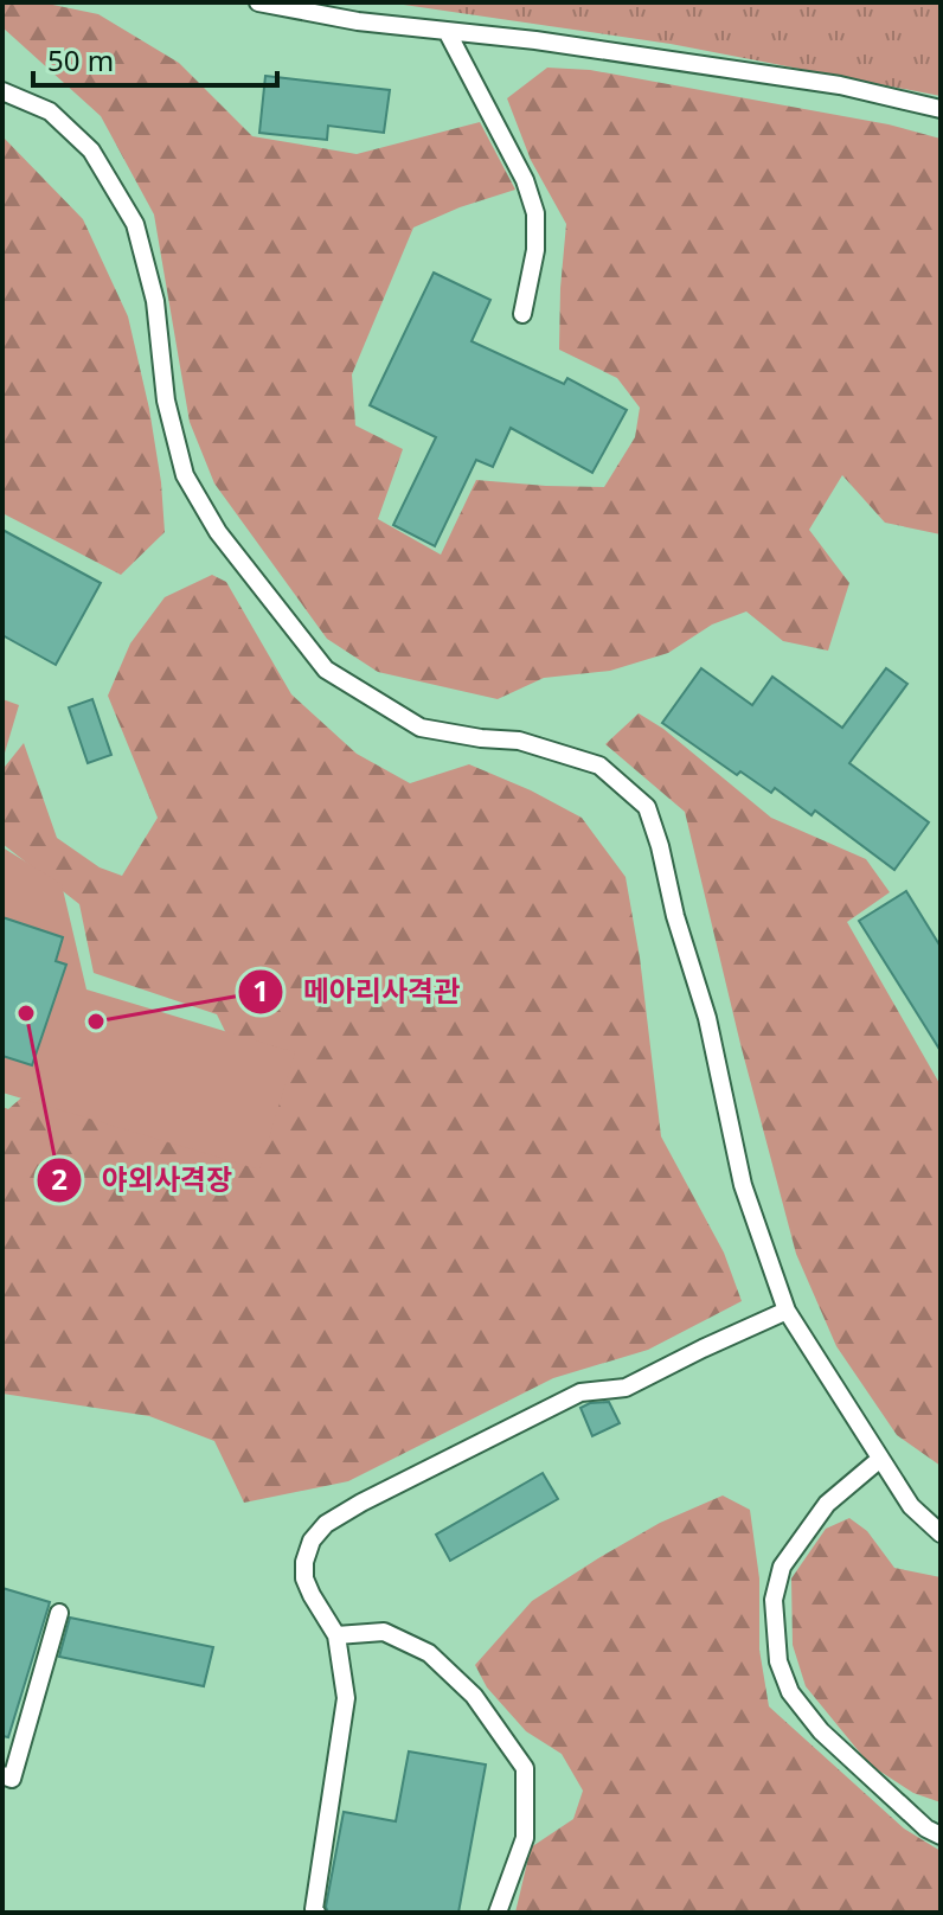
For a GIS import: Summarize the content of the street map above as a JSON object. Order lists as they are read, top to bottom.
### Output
{
  "places": ["야외사격장", "메아리사격관"],
  "scale_bar": "50 m"
}
